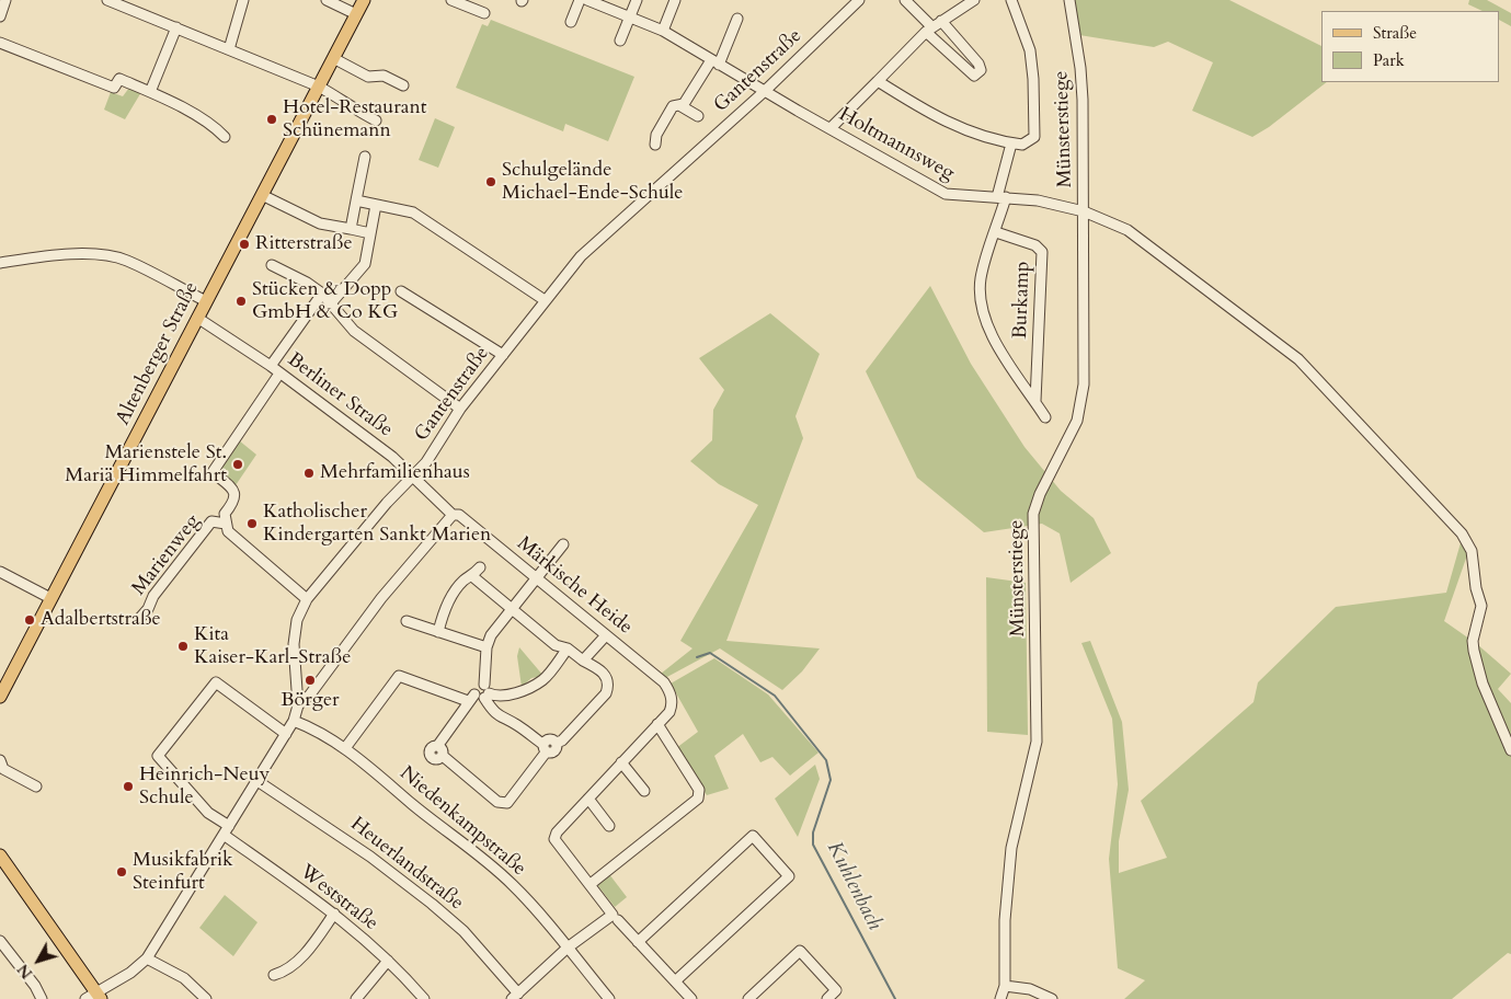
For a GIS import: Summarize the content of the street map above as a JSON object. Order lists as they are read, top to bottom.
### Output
{
  "streets": {
    "main road": ["Altenberger Straße"],
    "street": [
      "Gantenstraße",
      "Münsterstiege",
      "Holtmannsweg",
      "Burkamp",
      "Berliner Straße",
      "Marienweg",
      "Märkische Heide",
      "Niedenkampstraße",
      "Heuerlandstraße",
      "Weststraße"
    ]
  },
  "crossings": [
    ["Gantenstraße", "Holtmannsweg"],
    ["Gantenstraße", "Berliner Straße"],
    ["Gantenstraße", "Marienweg"],
    ["Gantenstraße", "Märkische Heide"],
    ["Gantenstraße", "Niedenkampstraße"],
    ["Gantenstraße", "Heuerlandstraße"],
    ["Gantenstraße", "Weststraße"],
    ["Münsterstiege", "Holtmannsweg"],
    ["Holtmannsweg", "Burkamp"],
    ["Altenberger Straße", "Berliner Straße"],
    ["Berliner Straße", "Marienweg"],
    ["Berliner Straße", "Märkische Heide"]
  ],
  "water": ["Kuhlenbach"],
  "places": [
    "Hotel-Restaurant Schünemann",
    "Schulgelände Michael-Ende-Schule",
    "Ritterstraße",
    "Stücken & Dopp GmbH & Co KG",
    "Marienstele St. Mariä Himmelfahrt",
    "Mehrfamilienhaus",
    "Katholischer Kindergarten Sankt Marien",
    "Adalbertstraße",
    "Kita Kaiser-Karl-Straße",
    "Börger",
    "Heinrich-Neuy Schule",
    "Musikfabrik Steinfurt"
  ],
  "legend": ["Straße", "Park"],
  "north": "bottom left"
}
